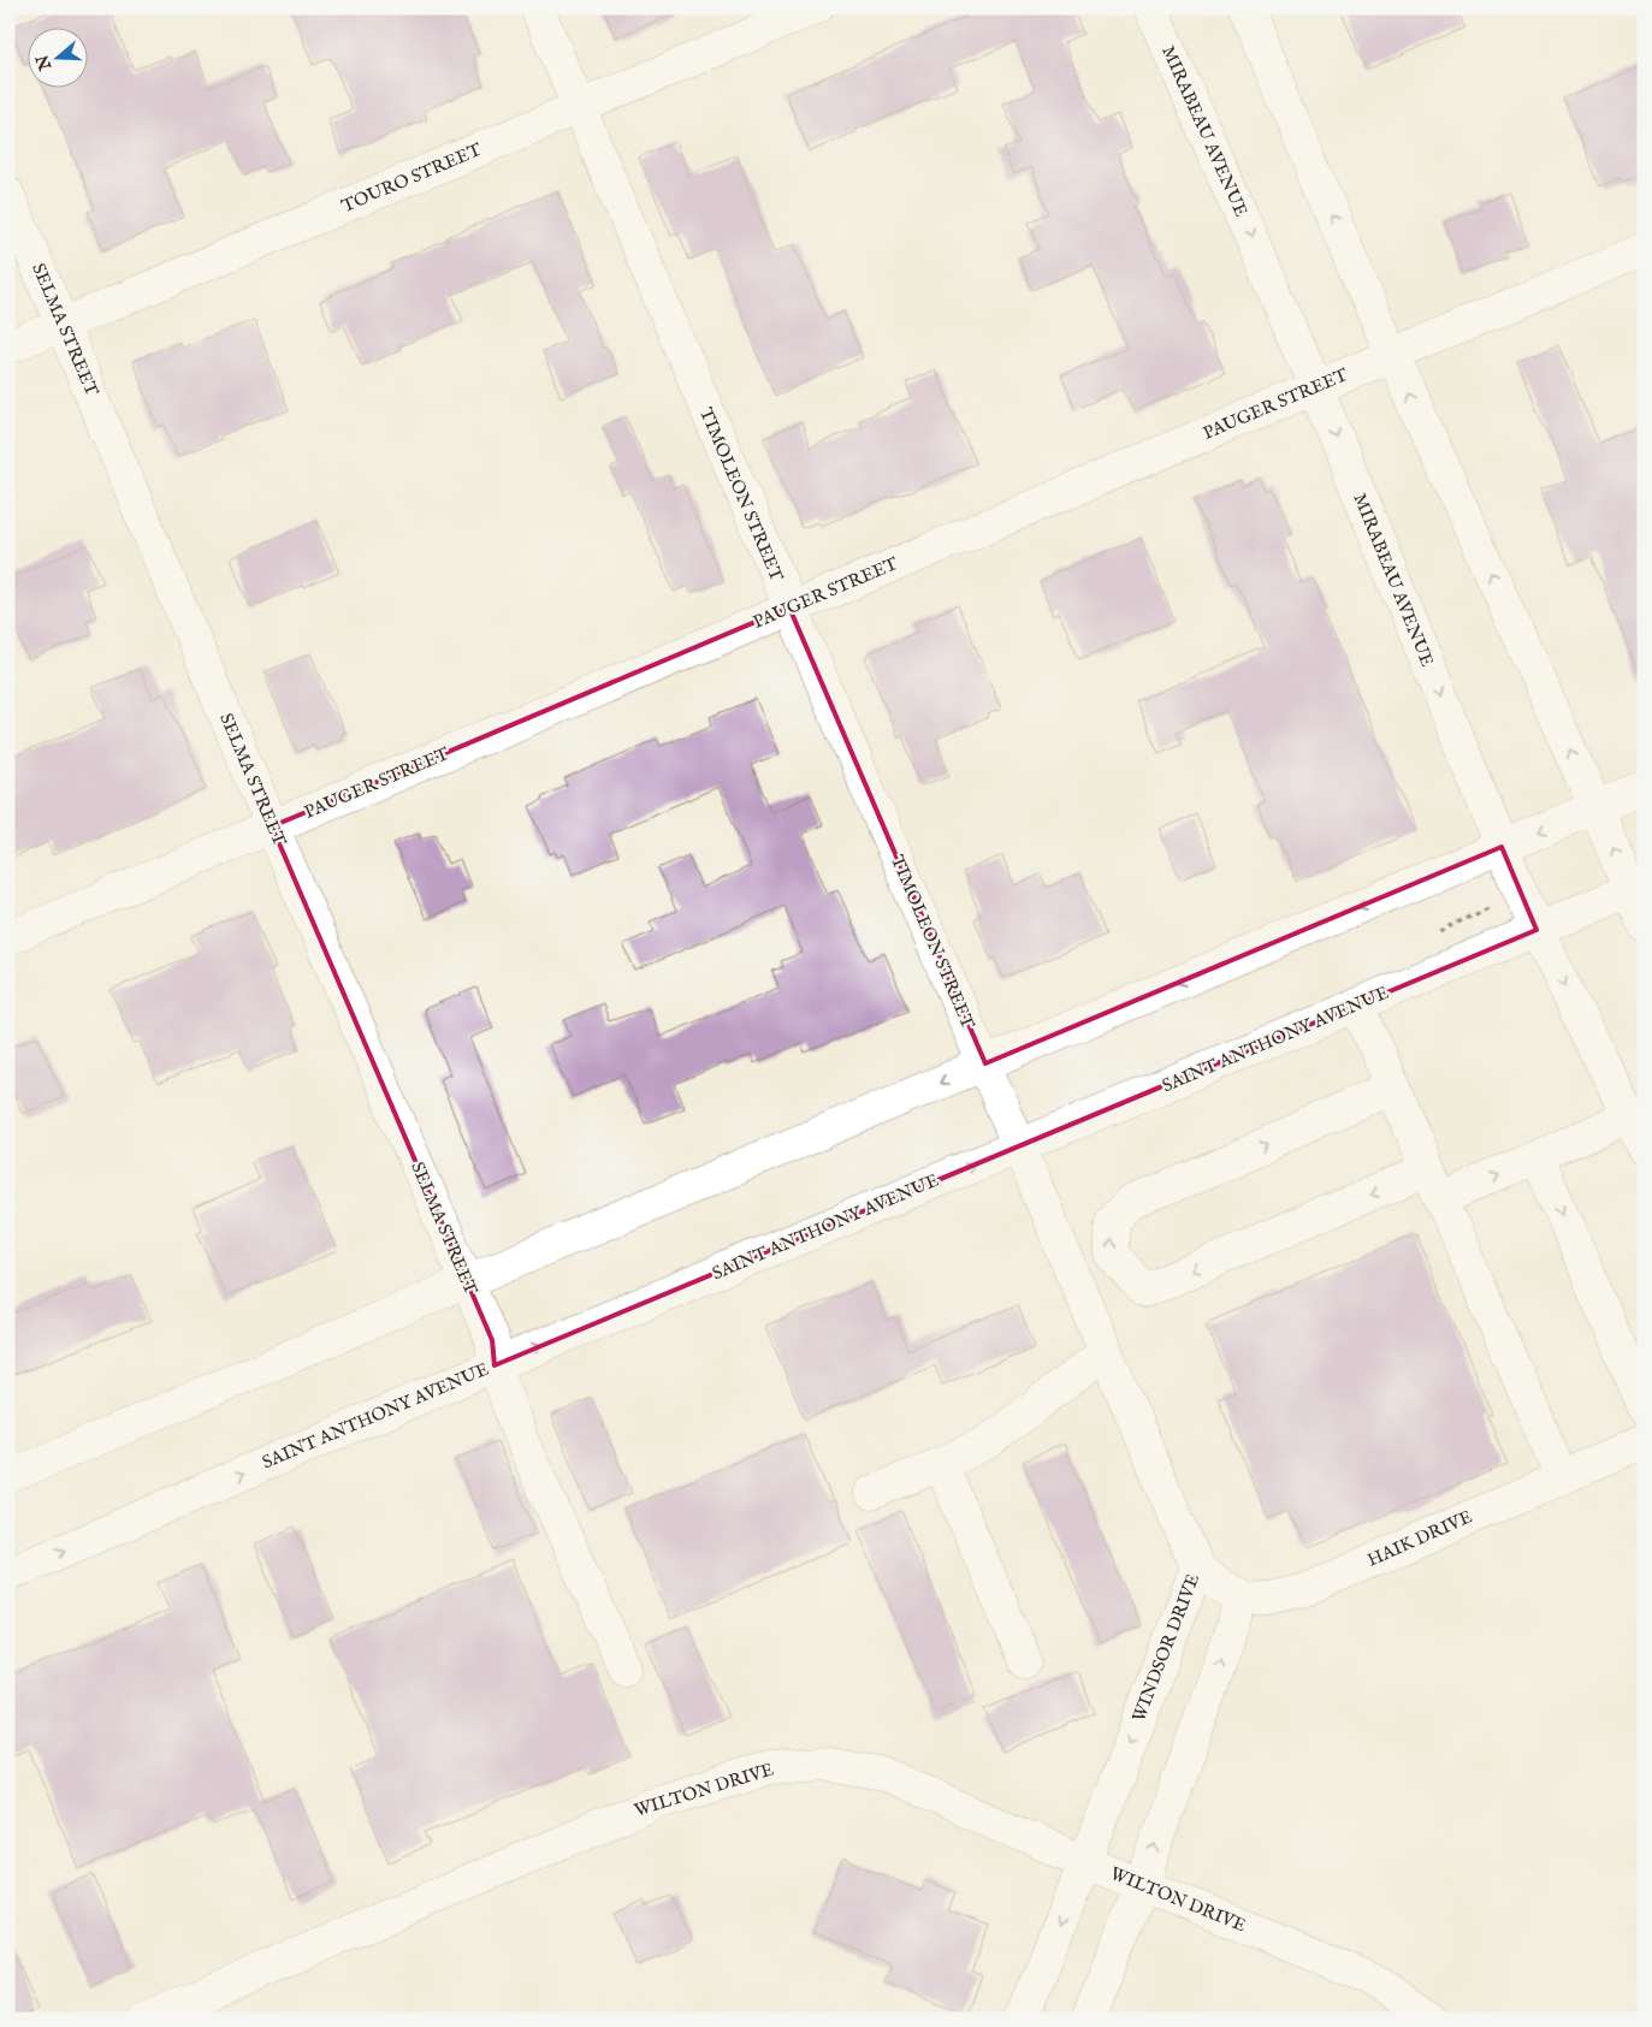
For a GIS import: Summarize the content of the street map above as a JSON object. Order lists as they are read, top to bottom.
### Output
{
  "streets": {
    "street": [
      "MIRABEAU AVENUE",
      "TOURO STREET",
      "SELMA STREET",
      "PAUGER STREET",
      "TIMOLEON STREET",
      "SAINT ANTHONY AVENUE",
      "HAIK DRIVE",
      "WINDSOR DRIVE",
      "WILTON DRIVE"
    ]
  },
  "crossings": [
    ["MIRABEAU AVENUE", "PAUGER STREET"],
    ["MIRABEAU AVENUE", "SAINT ANTHONY AVENUE"],
    ["TOURO STREET", "SELMA STREET"],
    ["TOURO STREET", "TIMOLEON STREET"],
    ["SELMA STREET", "PAUGER STREET"],
    ["SELMA STREET", "SAINT ANTHONY AVENUE"],
    ["PAUGER STREET", "TIMOLEON STREET"],
    ["TIMOLEON STREET", "SAINT ANTHONY AVENUE"],
    ["TIMOLEON STREET", "WINDSOR DRIVE"],
    ["SAINT ANTHONY AVENUE", "WINDSOR DRIVE"],
    ["HAIK DRIVE", "WINDSOR DRIVE"],
    ["WINDSOR DRIVE", "WILTON DRIVE"]
  ],
  "north": "left"
}
